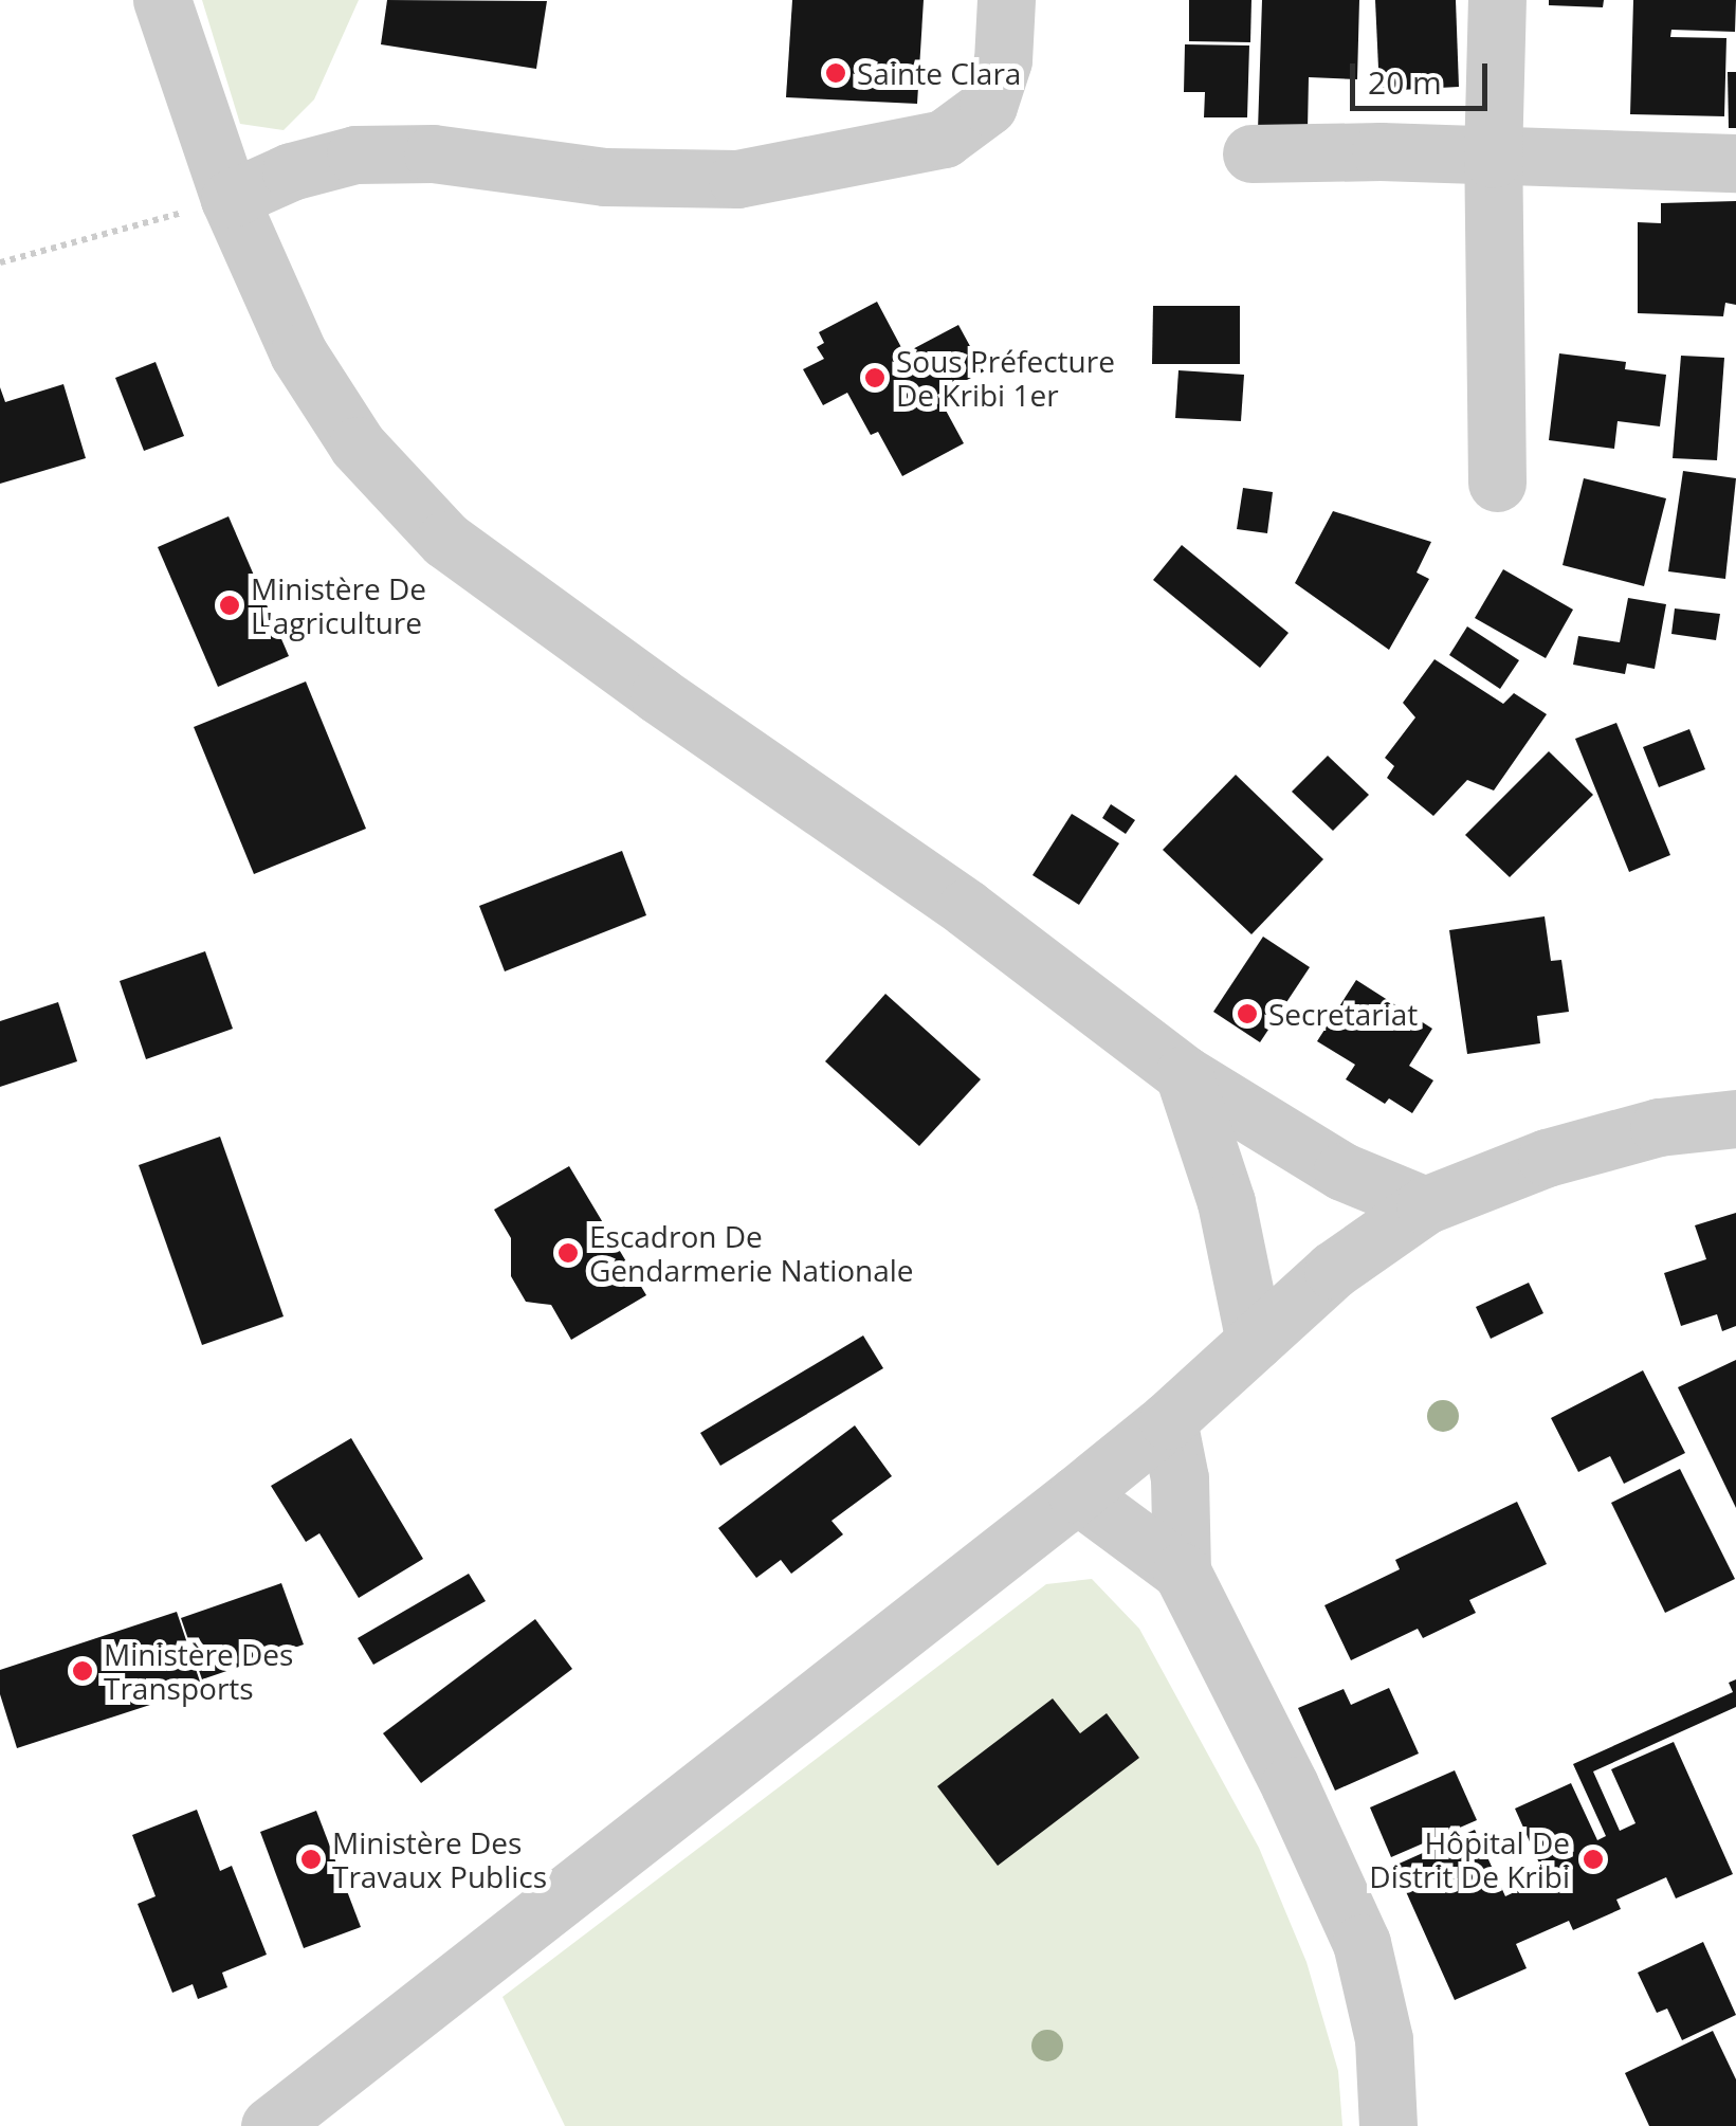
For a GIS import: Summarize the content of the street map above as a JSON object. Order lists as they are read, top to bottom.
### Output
{
  "places": [
    "Sainte Clara",
    "Sous Préfecture De Kribi 1er",
    "Ministère De L'agriculture",
    "Secretariat",
    "Escadron De Gendarmerie Nationale",
    "Ministère Des Transports",
    "Ministère Des Travaux Publics",
    "Hôpital De Distrit De Kribi"
  ],
  "scale_bar": "20 m"
}
